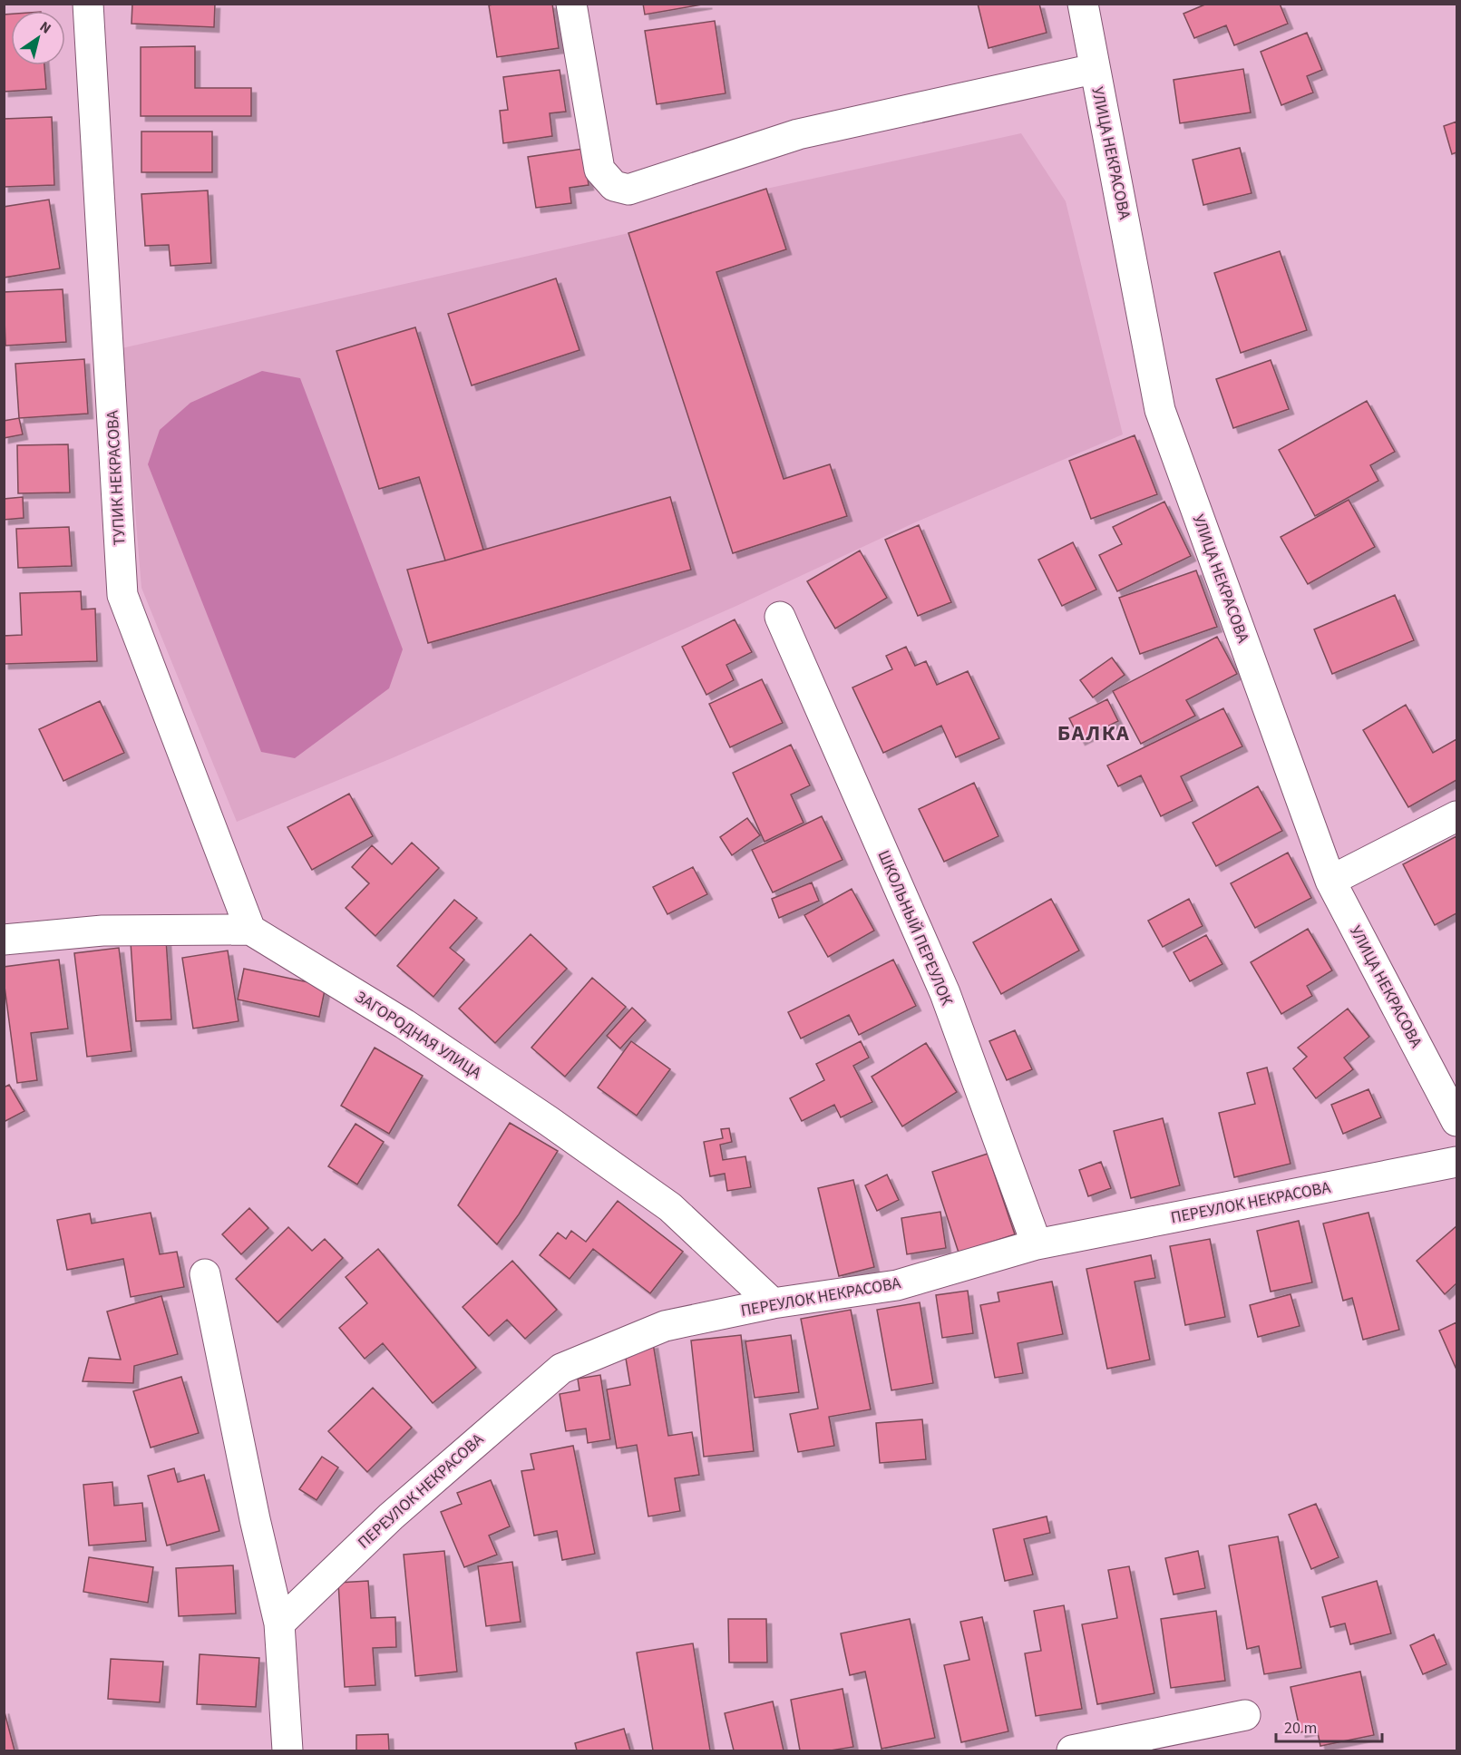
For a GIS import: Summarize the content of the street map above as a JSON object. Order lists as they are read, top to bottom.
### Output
{
  "streets": {
    "street": [
      "УЛИЦА НЕКРАСОВА",
      "ТУПИК НЕКРАСОВА",
      "ШКОЛЬНЫЙ ПЕРЕУЛОК",
      "ЗАГОРОДНАЯ УЛИЦА",
      "ПЕРЕУЛОК НЕКРАСОВА"
    ]
  },
  "crossings": [
    ["ТУПИК НЕКРАСОВА", "ЗАГОРОДНАЯ УЛИЦА"],
    ["ШКОЛЬНЫЙ ПЕРЕУЛОК", "ПЕРЕУЛОК НЕКРАСОВА"],
    ["ЗАГОРОДНАЯ УЛИЦА", "ПЕРЕУЛОК НЕКРАСОВА"]
  ],
  "districts": ["БАЛКА"],
  "scale_bar": "20 m",
  "north": "top right"
}
